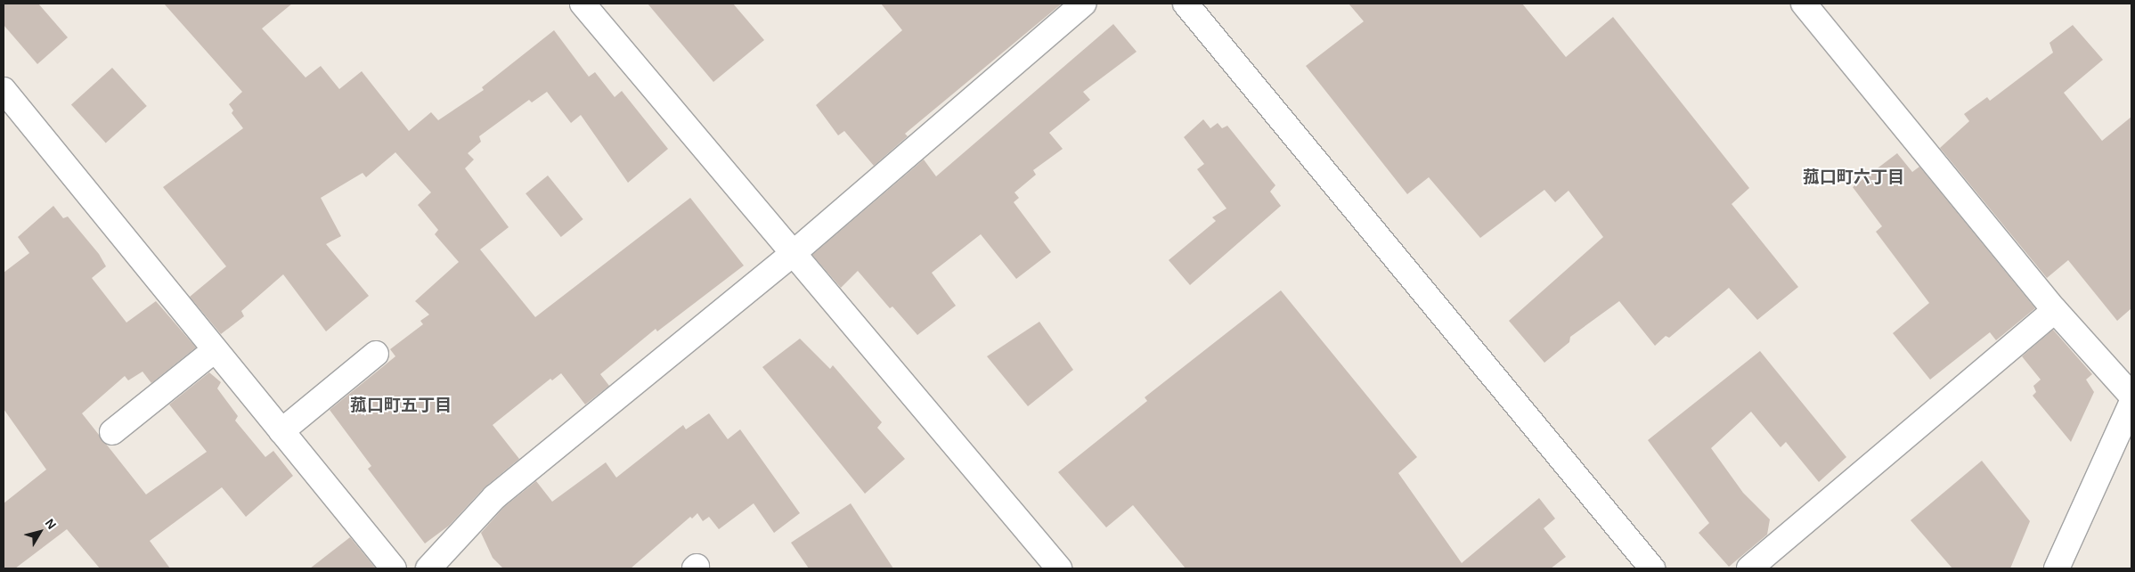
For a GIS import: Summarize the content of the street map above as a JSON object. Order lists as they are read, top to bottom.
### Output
{
  "districts": ["菰口町六丁目", "菰口町五丁目"],
  "north": "top right"
}
